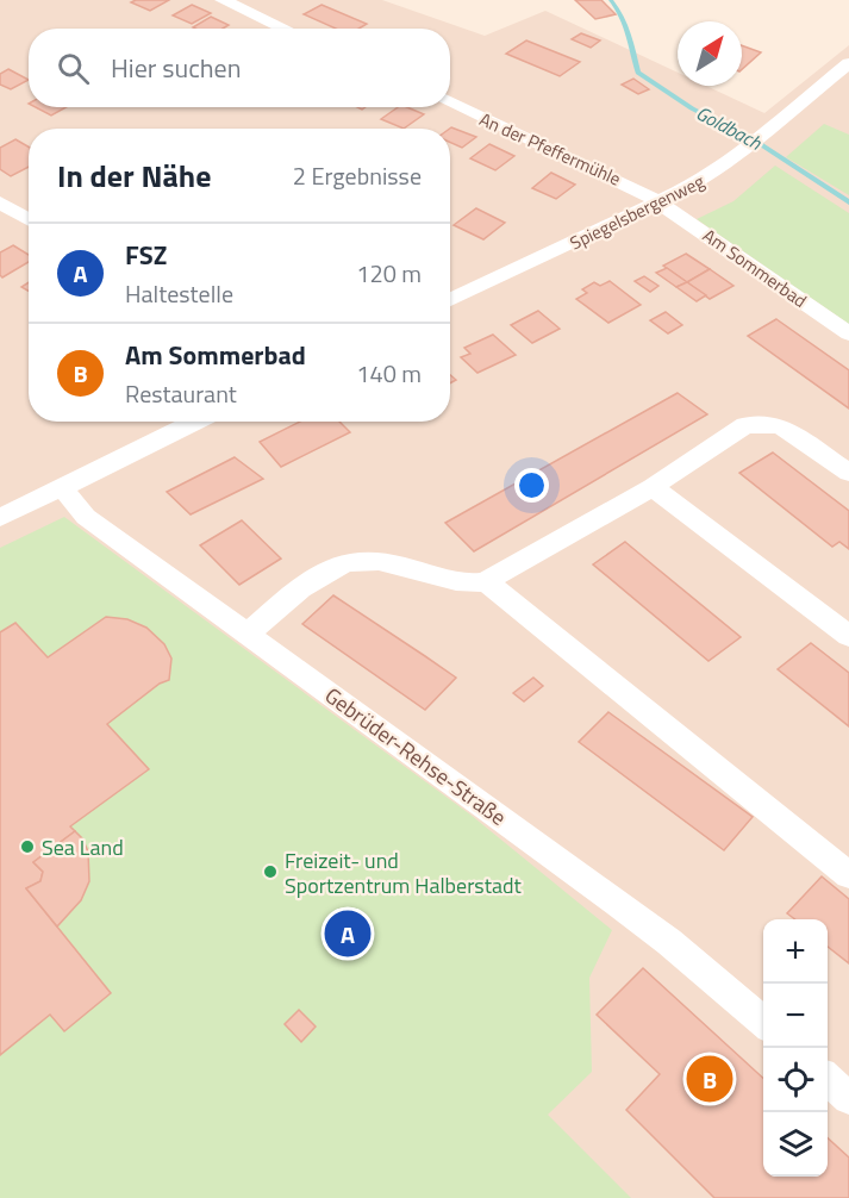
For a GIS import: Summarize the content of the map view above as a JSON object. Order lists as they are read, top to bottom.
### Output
{
  "streets": {
    "street": [
      "An der Pfeffermühle",
      "Spiegelsbergenweg",
      "Am Sommerbad",
      "Gebrüder-Rehse-Straße"
    ]
  },
  "crossings": [
    ["An der Pfeffermühle", "Spiegelsbergenweg"],
    ["An der Pfeffermühle", "Am Sommerbad"],
    ["Spiegelsbergenweg", "Am Sommerbad"]
  ],
  "water": ["Goldbach"],
  "places": ["Sea Land", "Freizeit- und Sportzentrum Halberstadt"],
  "north": "top right",
  "page": {
    "search": "Hier suchen",
    "heading": ["In der Nähe", "2 Ergebnisse"],
    "list": [
      {
        "mark": "A",
        "name": "FSZ",
        "note": "Haltestelle",
        "value": "120 m"
      },
      {
        "mark": "B",
        "name": "Am Sommerbad",
        "note": "Restaurant",
        "value": "140 m"
      }
    ],
    "pins": ["A", "B"],
    "map_buttons": ["+", "−"]
  }
}
